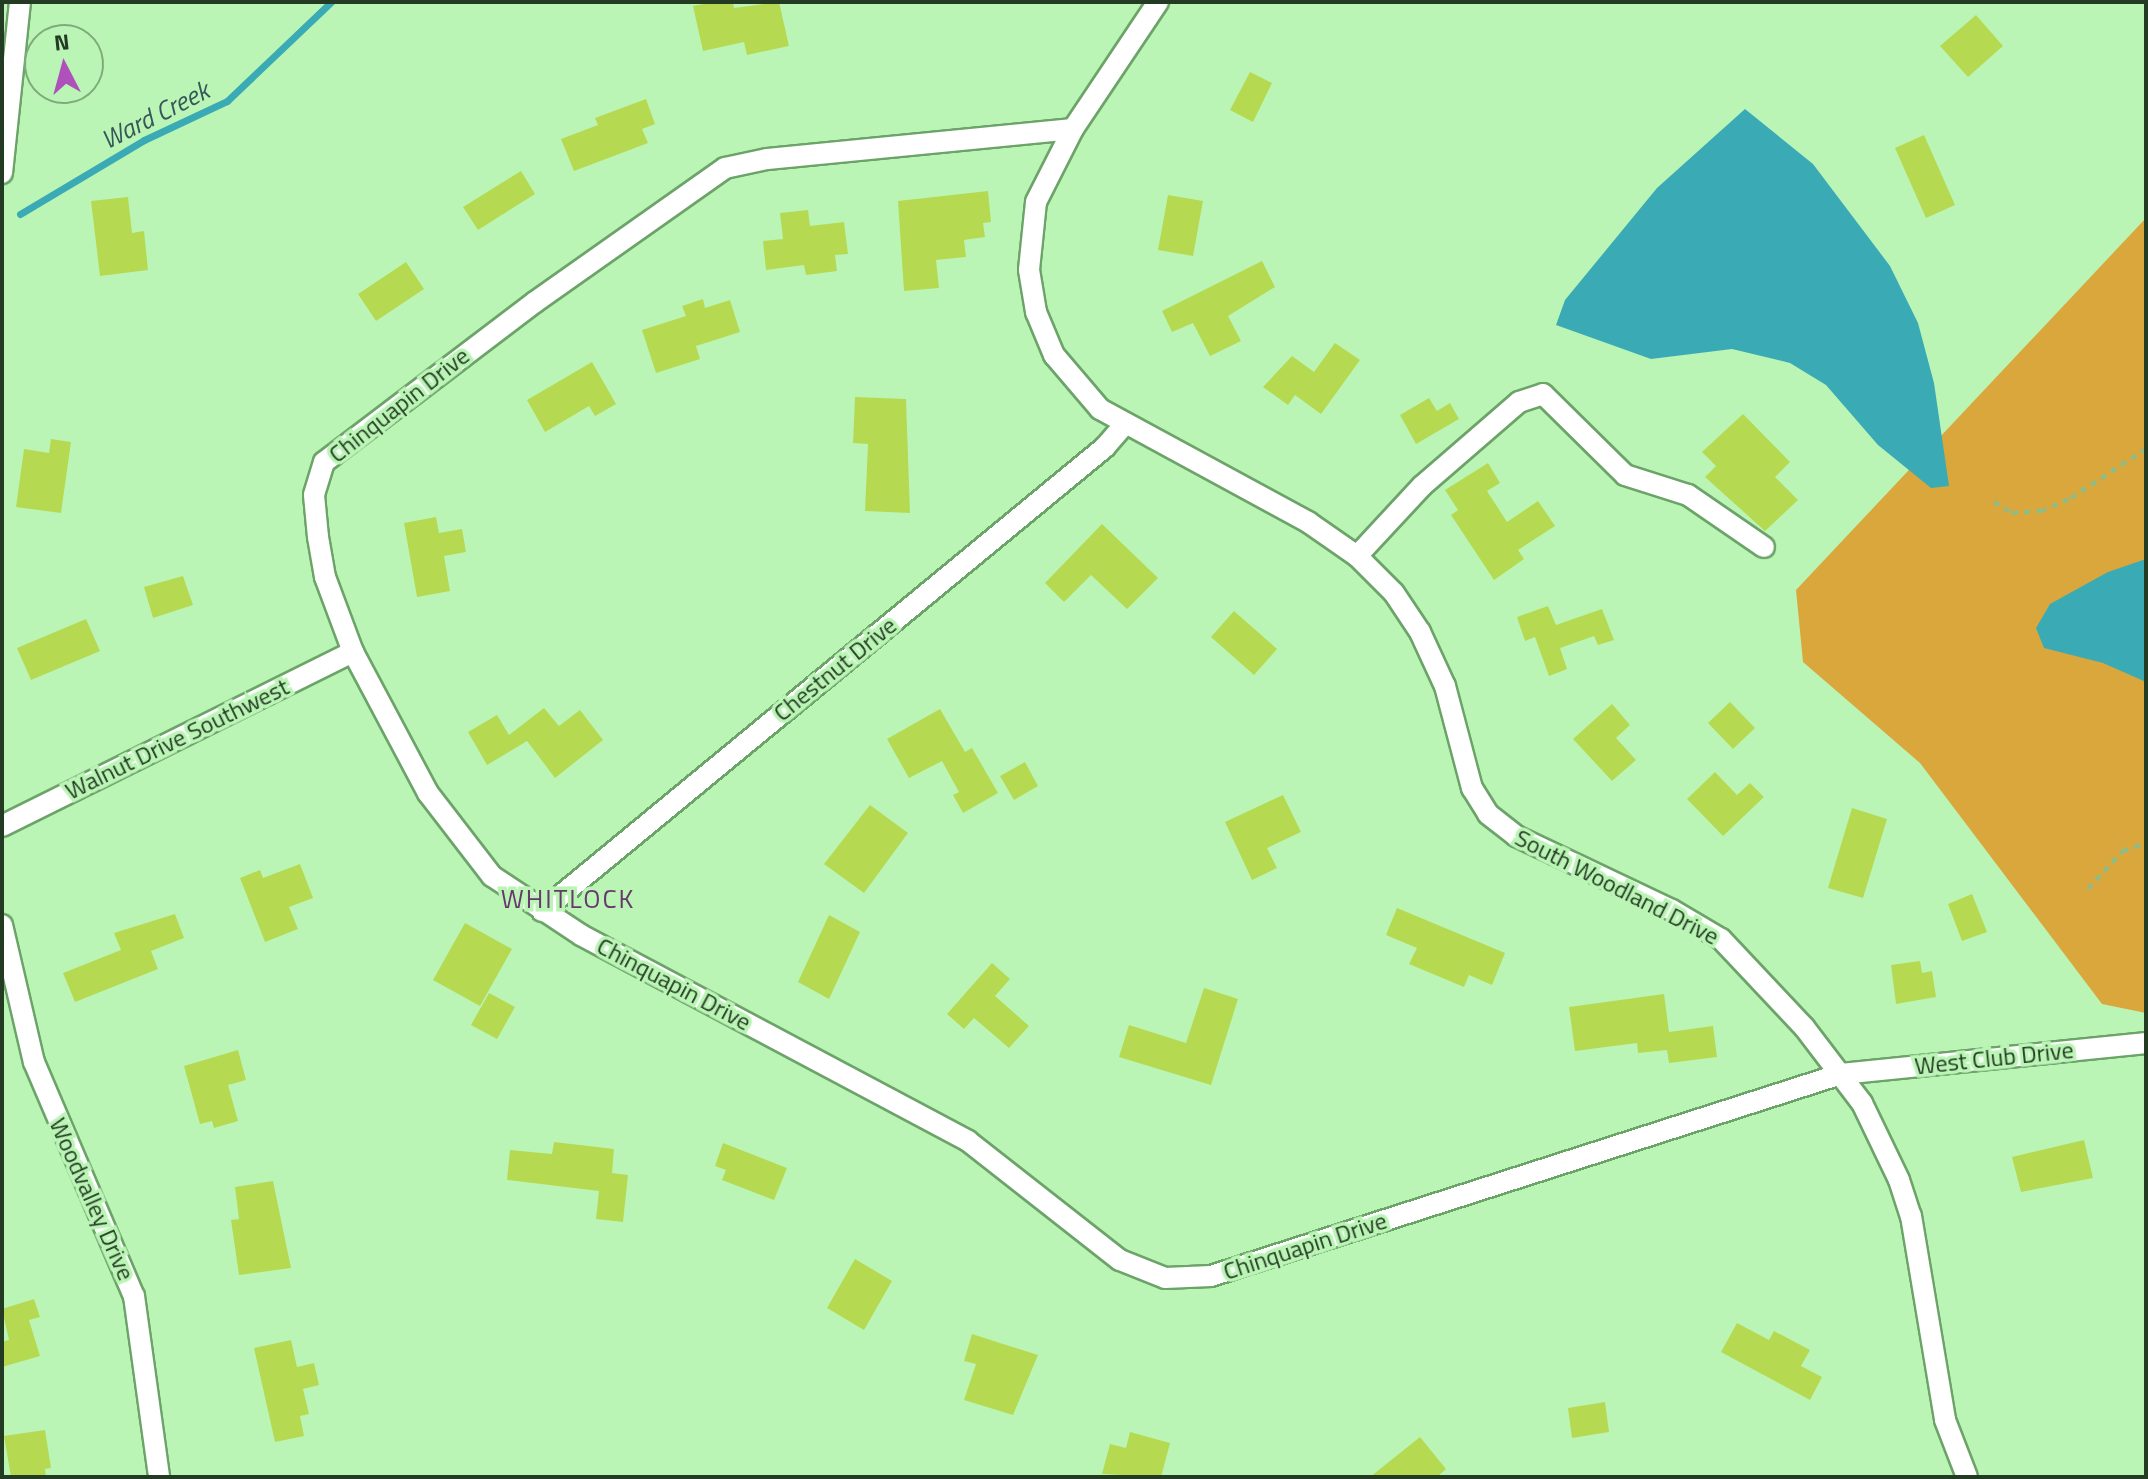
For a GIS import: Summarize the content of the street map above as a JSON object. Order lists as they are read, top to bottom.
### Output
{
  "streets": {
    "street": [
      "Chinquapin Drive",
      "Chestnut Drive",
      "Walnut Drive Southwest",
      "South Woodland Drive",
      "West Club Drive",
      "Woodvalley Drive"
    ]
  },
  "crossings": [
    ["Chinquapin Drive", "Chestnut Drive"],
    ["Chinquapin Drive", "Walnut Drive Southwest"],
    ["Chinquapin Drive", "South Woodland Drive"],
    ["Chinquapin Drive", "West Club Drive"],
    ["Chestnut Drive", "South Woodland Drive"],
    ["South Woodland Drive", "West Club Drive"]
  ],
  "districts": ["WHITLOCK"],
  "water": ["Ward Creek"],
  "north": "top"
}
